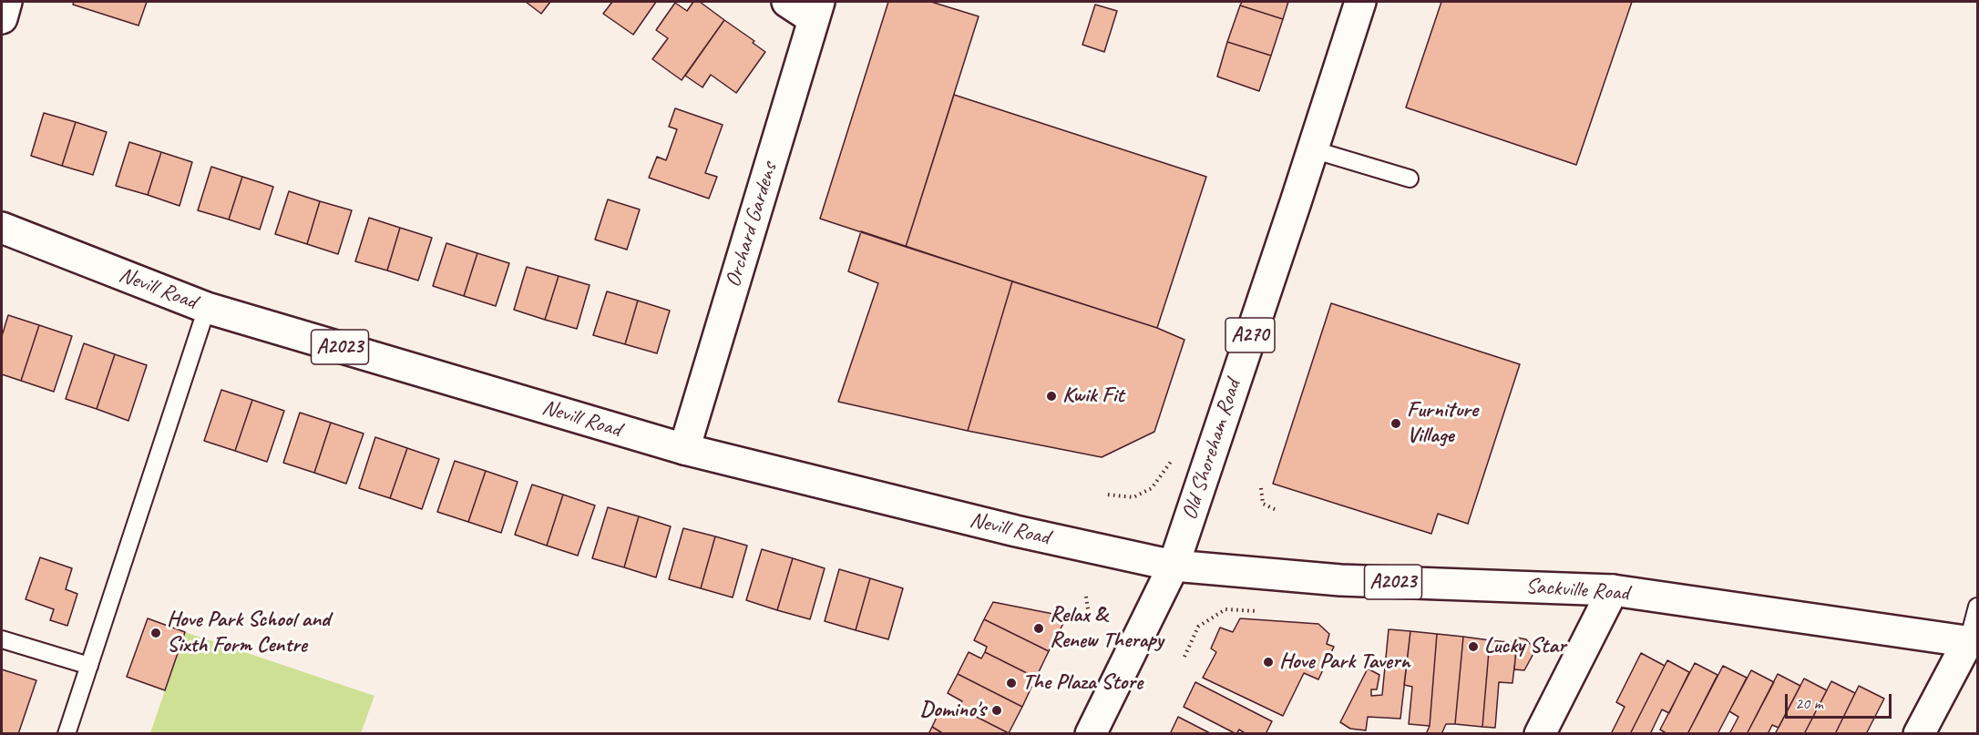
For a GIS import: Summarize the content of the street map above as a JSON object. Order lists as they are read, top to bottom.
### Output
{
  "streets": {
    "main road": [
      "Orchard Gardens",
      "Nevill Road",
      "A270",
      "A2023",
      "Old Shoreham Road",
      "Sackville Road"
    ]
  },
  "crossings": [
    ["Orchard Gardens", "Nevill Road"],
    ["Nevill Road", "Old Shoreham Road"],
    ["Nevill Road", "Sackville Road"],
    ["Old Shoreham Road", "Sackville Road"]
  ],
  "places": [
    "Kwik Fit",
    "Furniture Village",
    "Relax & Renew Therapy",
    "Hove Park School and Sixth Form Centre",
    "Lucky Star",
    "Hove Park Tavern",
    "The Plaza Store",
    "Domino's"
  ],
  "scale_bar": "20 m"
}
